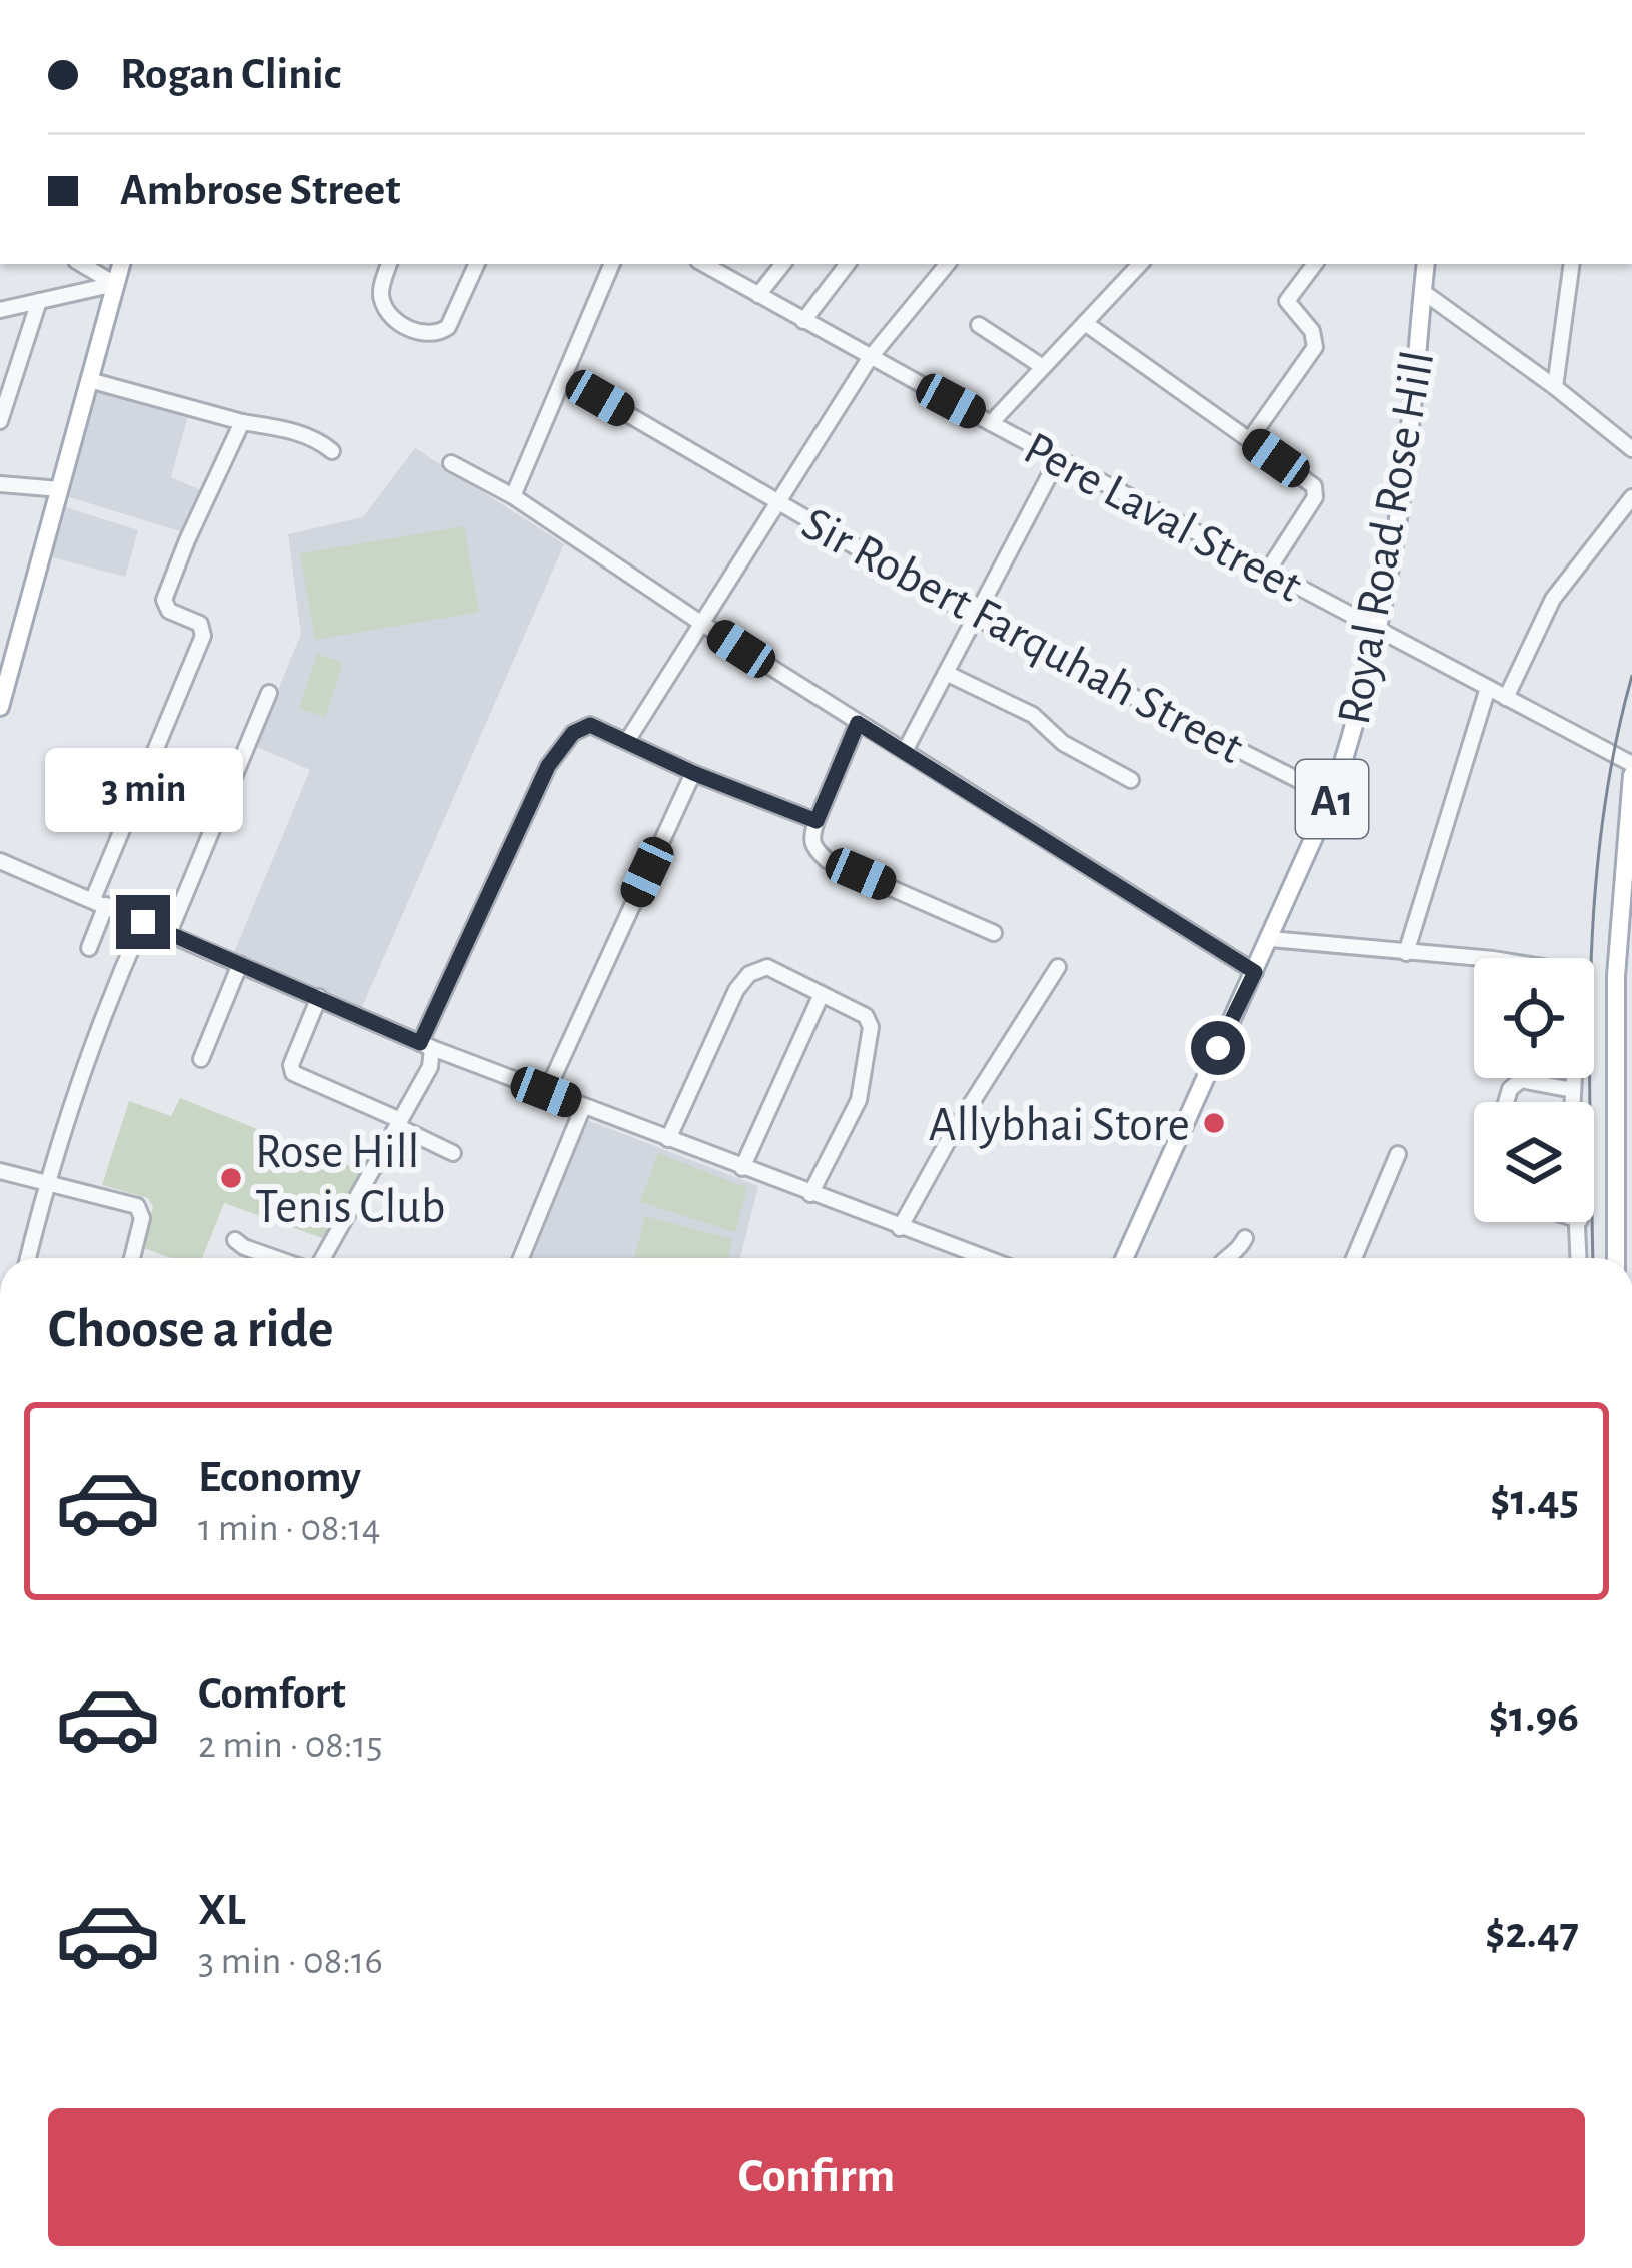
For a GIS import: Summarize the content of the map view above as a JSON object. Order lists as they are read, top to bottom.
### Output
{
  "streets": {
    "main road": ["Royal Road Rose Hill", "A1"],
    "street": ["Pere Laval Street", "Sir Robert Farquhah Street"]
  },
  "crossings": [
    ["Pere Laval Street", "Royal Road Rose Hill"],
    ["Royal Road Rose Hill", "Sir Robert Farquhah Street"]
  ],
  "places": ["Allybhai Store", "Rose Hill Tenis Club"],
  "page": {
    "banner": ["Rogan Clinic", "Ambrose Street"],
    "bubble": "3 min",
    "heading": "Choose a ride",
    "list": [
      {
        "name": "Economy",
        "note": "1 min · 08:14",
        "value": "$1.45"
      },
      {
        "name": "Comfort",
        "note": "2 min · 08:15",
        "value": "$1.96"
      },
      {
        "name": "XL",
        "note": "3 min · 08:16",
        "value": "$2.47"
      }
    ],
    "buttons": "Confirm"
  }
}
